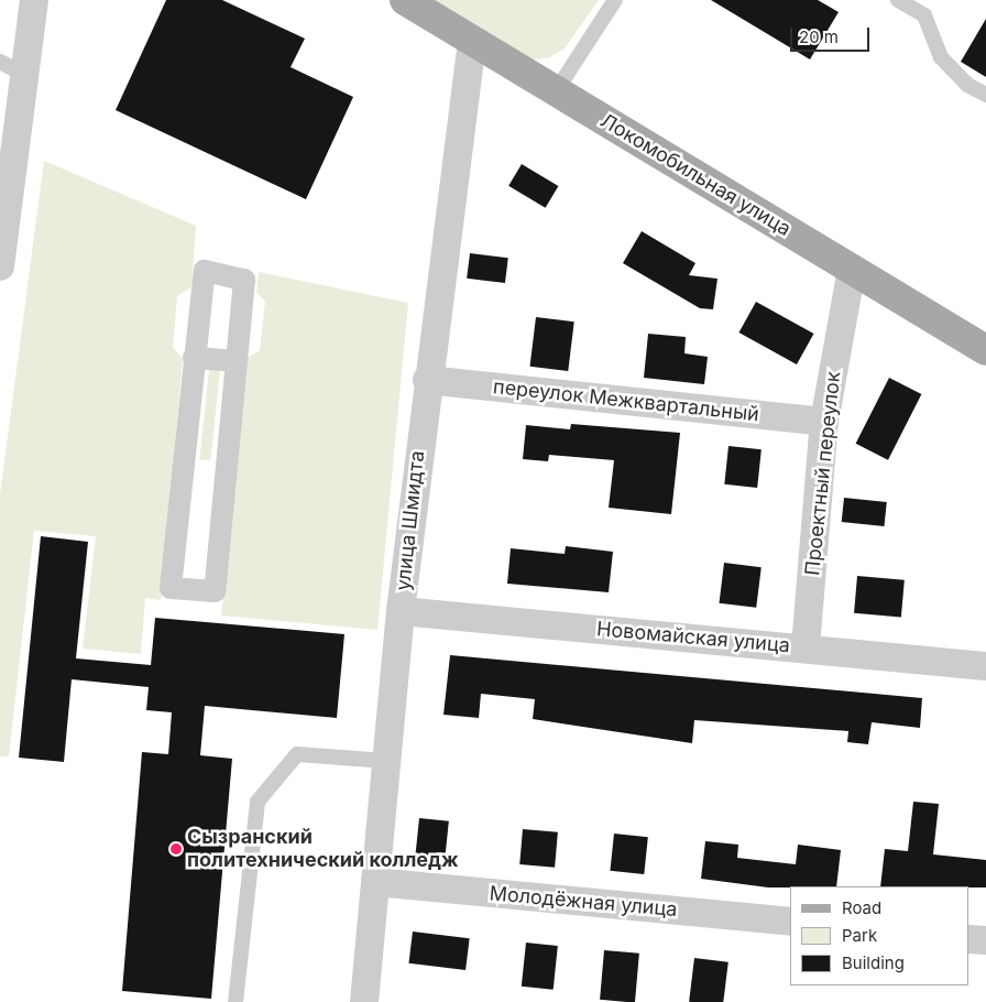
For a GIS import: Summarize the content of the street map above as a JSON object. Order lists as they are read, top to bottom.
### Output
{
  "streets": {
    "main road": ["Локомобильная улица"],
    "street": [
      "переулок Межквартальный",
      "Проектный переулок",
      "улица Шмидта",
      "Новомайская улица",
      "Молодёжная улица"
    ]
  },
  "crossings": [
    ["Локомобильная улица", "Проектный переулок"],
    ["Локомобильная улица", "улица Шмидта"],
    ["переулок Межквартальный", "Проектный переулок"],
    ["переулок Межквартальный", "улица Шмидта"],
    ["Проектный переулок", "Новомайская улица"],
    ["улица Шмидта", "Новомайская улица"],
    ["улица Шмидта", "Молодёжная улица"]
  ],
  "places": ["Сызранский политехнический колледж"],
  "legend": ["Road", "Park", "Building"],
  "scale_bar": "20 m"
}
